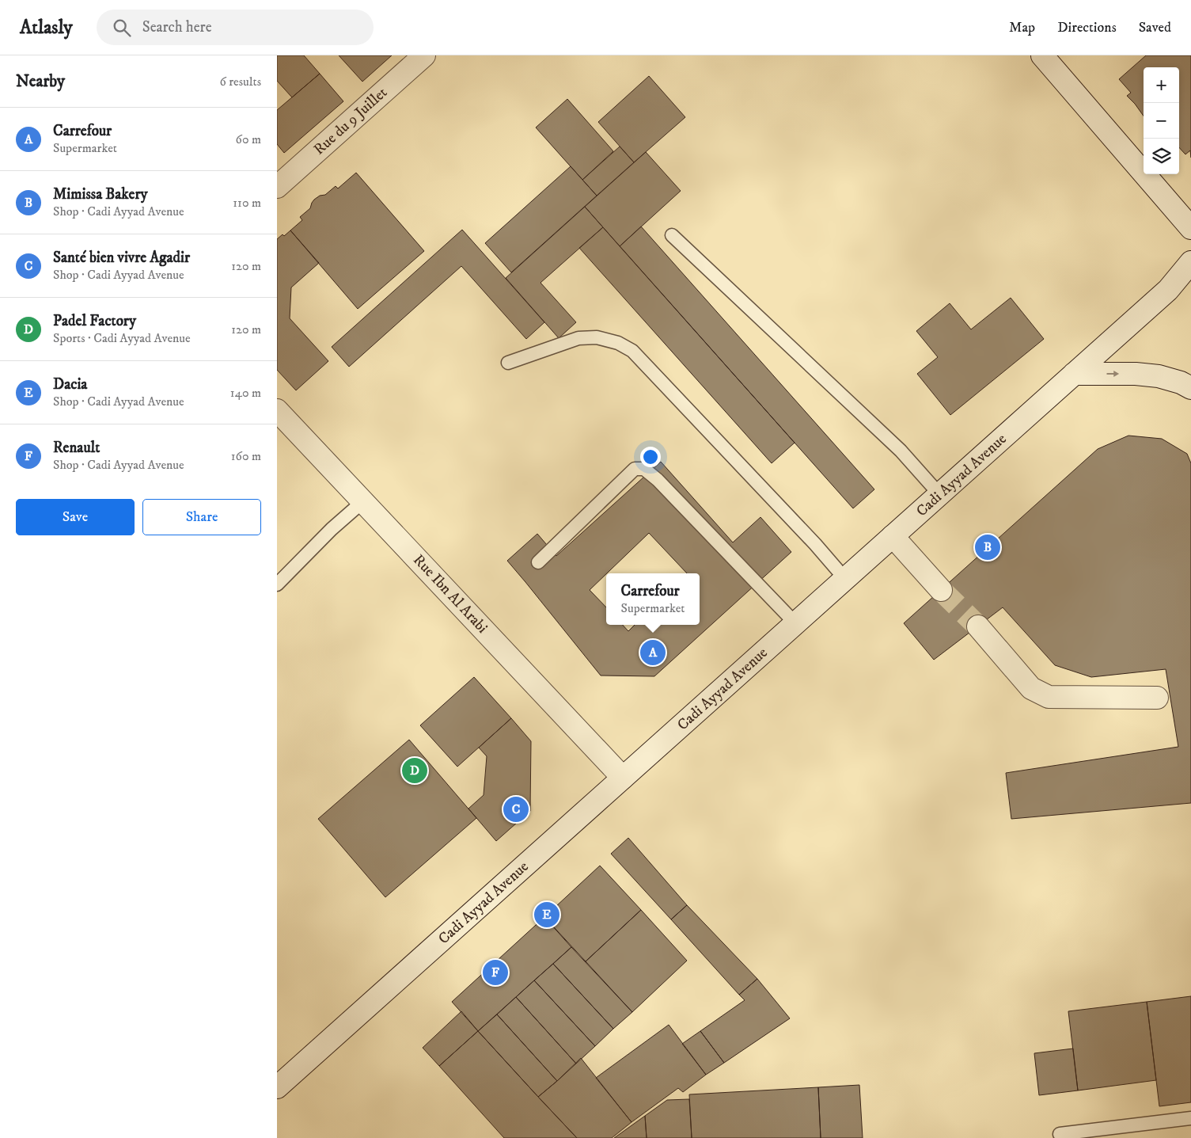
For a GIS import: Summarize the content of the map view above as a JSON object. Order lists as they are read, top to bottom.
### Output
{
  "streets": {
    "main road": ["Rue du 9 Juillet", "Cadi Ayyad Avenue", "Rue Ibn Al Arabi"]
  },
  "crossings": [
    ["Cadi Ayyad Avenue", "Rue Ibn Al Arabi"]
  ],
  "page": {
    "header": "Atlasly",
    "search": "Search here",
    "nav": ["Map", "Directions", "Saved"],
    "heading": ["Nearby", "6 results"],
    "map_buttons": ["+", "−"],
    "list": [
      {
        "mark": "A",
        "name": "Carrefour",
        "note": "Supermarket",
        "value": "60 m"
      },
      {
        "mark": "B",
        "name": "Mimissa Bakery",
        "note": "Shop · Cadi Ayyad Avenue",
        "value": "110 m"
      },
      {
        "mark": "C",
        "name": "Santé bien vivre Agadir",
        "note": "Shop · Cadi Ayyad Avenue",
        "value": "120 m"
      },
      {
        "mark": "D",
        "name": "Padel Factory",
        "note": "Sports · Cadi Ayyad Avenue",
        "value": "120 m"
      },
      {
        "mark": "E",
        "name": "Dacia",
        "note": "Shop · Cadi Ayyad Avenue",
        "value": "140 m"
      },
      {
        "mark": "F",
        "name": "Renault",
        "note": "Shop · Cadi Ayyad Avenue",
        "value": "160 m"
      }
    ],
    "buttons": ["Save", "Share"],
    "pins": [
      "B",
      "A",
      "D",
      "C",
      "E",
      "F"
    ],
    "popup": ["Carrefour", "Supermarket"]
  }
}
